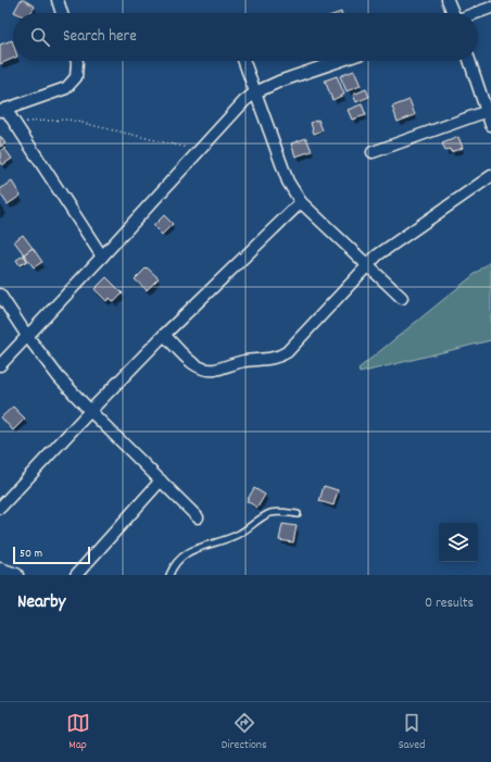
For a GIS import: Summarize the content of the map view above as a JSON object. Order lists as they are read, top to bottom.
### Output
{
  "scale_bar": "50 m",
  "page": {
    "search": "Search here",
    "scale": "50 m",
    "heading": ["Nearby", "0 results"],
    "nav": ["Map", "Directions", "Saved"]
  }
}
